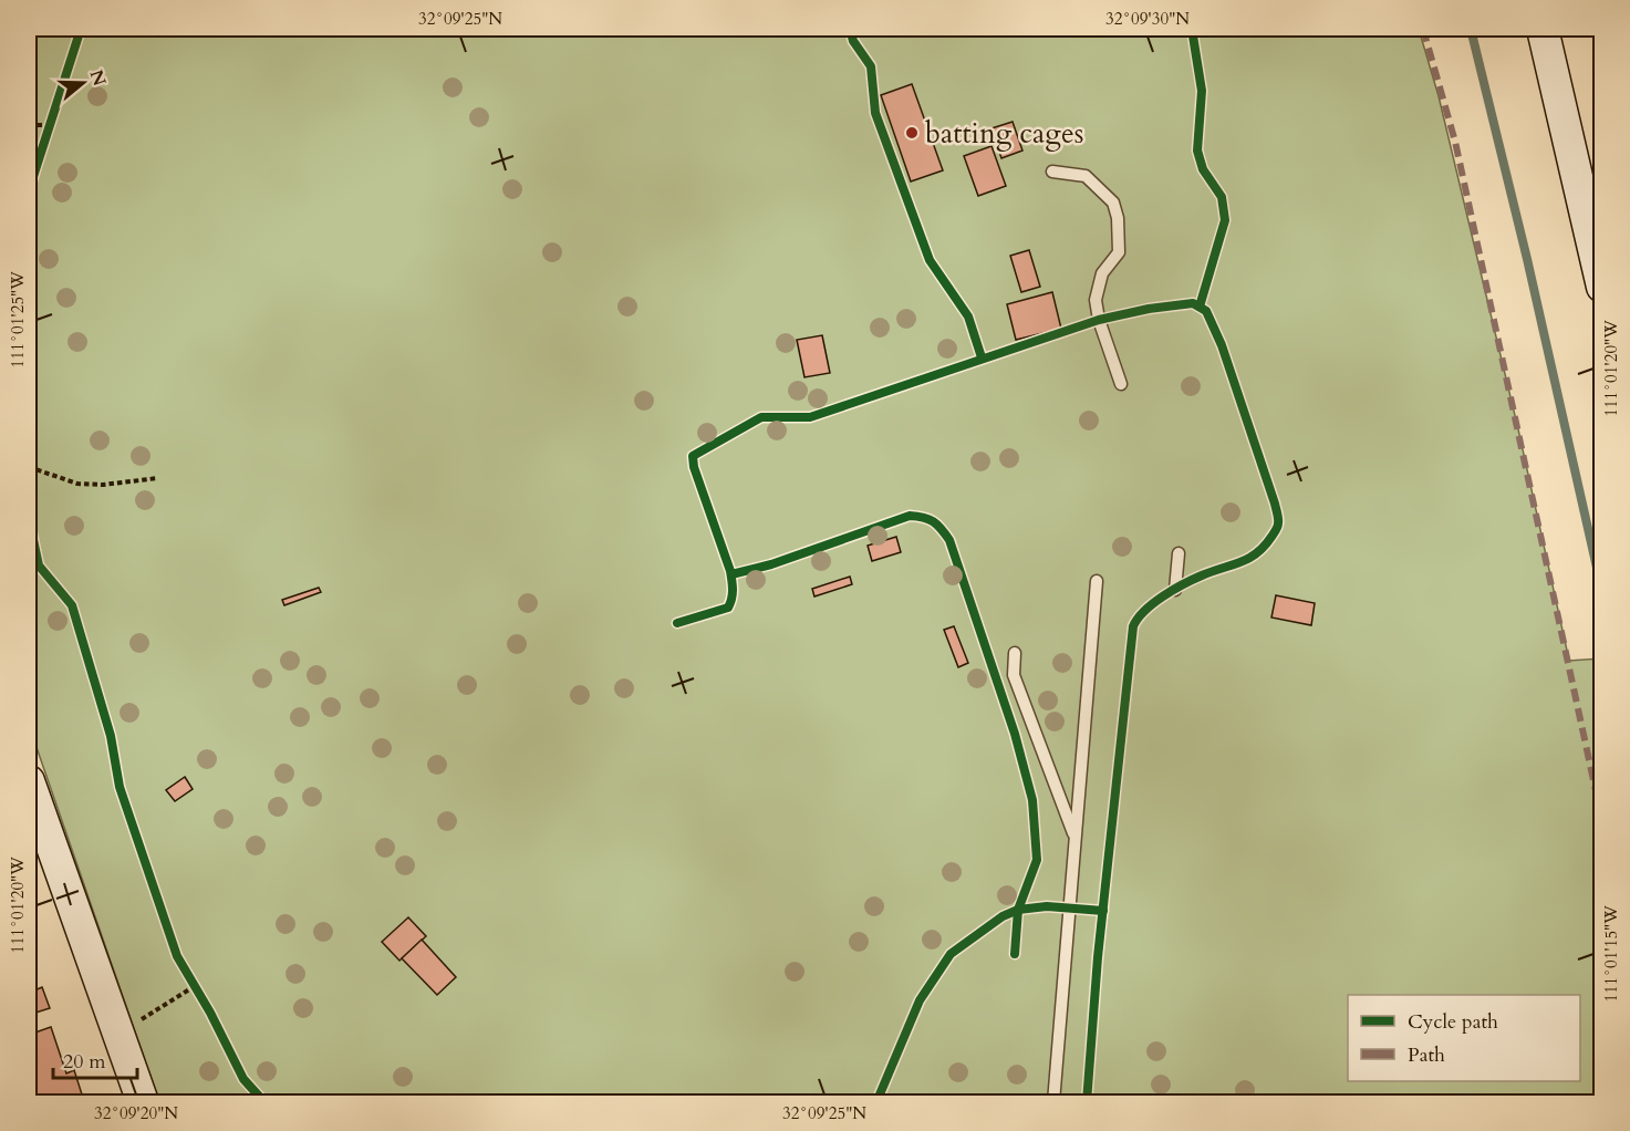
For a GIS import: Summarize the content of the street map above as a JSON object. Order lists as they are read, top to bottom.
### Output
{
  "places": ["batting cages"],
  "legend": ["Cycle path", "Path"],
  "scale_bar": "20 m",
  "north": "right",
  "coordinates": [
    "32°09'25\"N",
    "32°09'30\"N",
    "111°01'25\"W",
    "111°01'20\"W",
    "111°01'15\"W",
    "32°09'20\"N"
  ]
}
